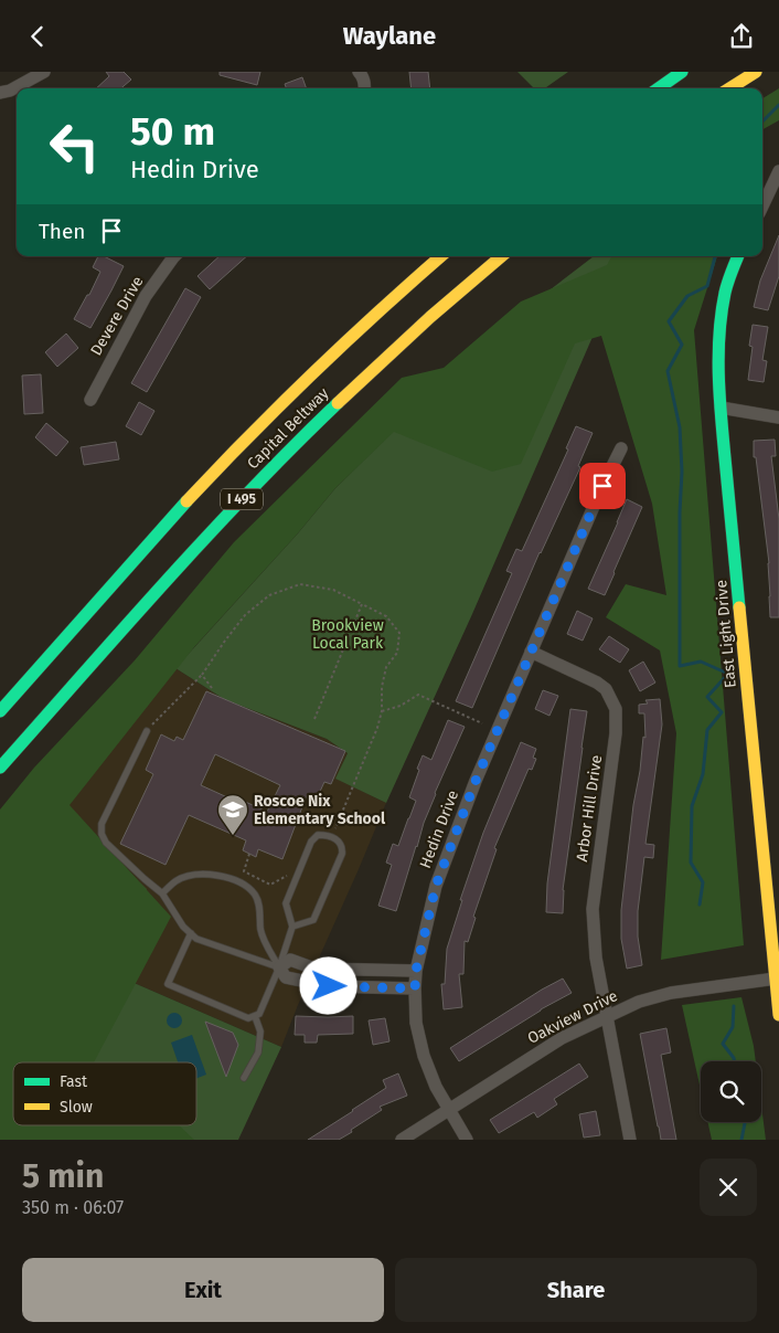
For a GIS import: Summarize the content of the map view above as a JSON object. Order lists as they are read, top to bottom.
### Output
{
  "streets": {
    "main road": ["Capital Beltway", "I 495", "East Light Drive"],
    "street": [
      "Devere Drive",
      "Arbor Hill Drive",
      "Hedin Drive",
      "Oakview Drive"
    ]
  },
  "crossings": [
    ["East Light Drive", "Oakview Drive"],
    ["Arbor Hill Drive", "Hedin Drive"],
    ["Arbor Hill Drive", "Oakview Drive"],
    ["Hedin Drive", "Oakview Drive"]
  ],
  "parks": ["Brookview Local Park"],
  "places": {
    "school or university": ["Roscoe Nix Elementary School"]
  },
  "legend": ["Fast", "Slow"],
  "page": {
    "header": "Waylane",
    "turn": ["50 m", "Hedin Drive"],
    "then": "Then",
    "heading": ["5 min", "350 m · 06:07"],
    "buttons": ["Exit", "Share"]
  }
}
